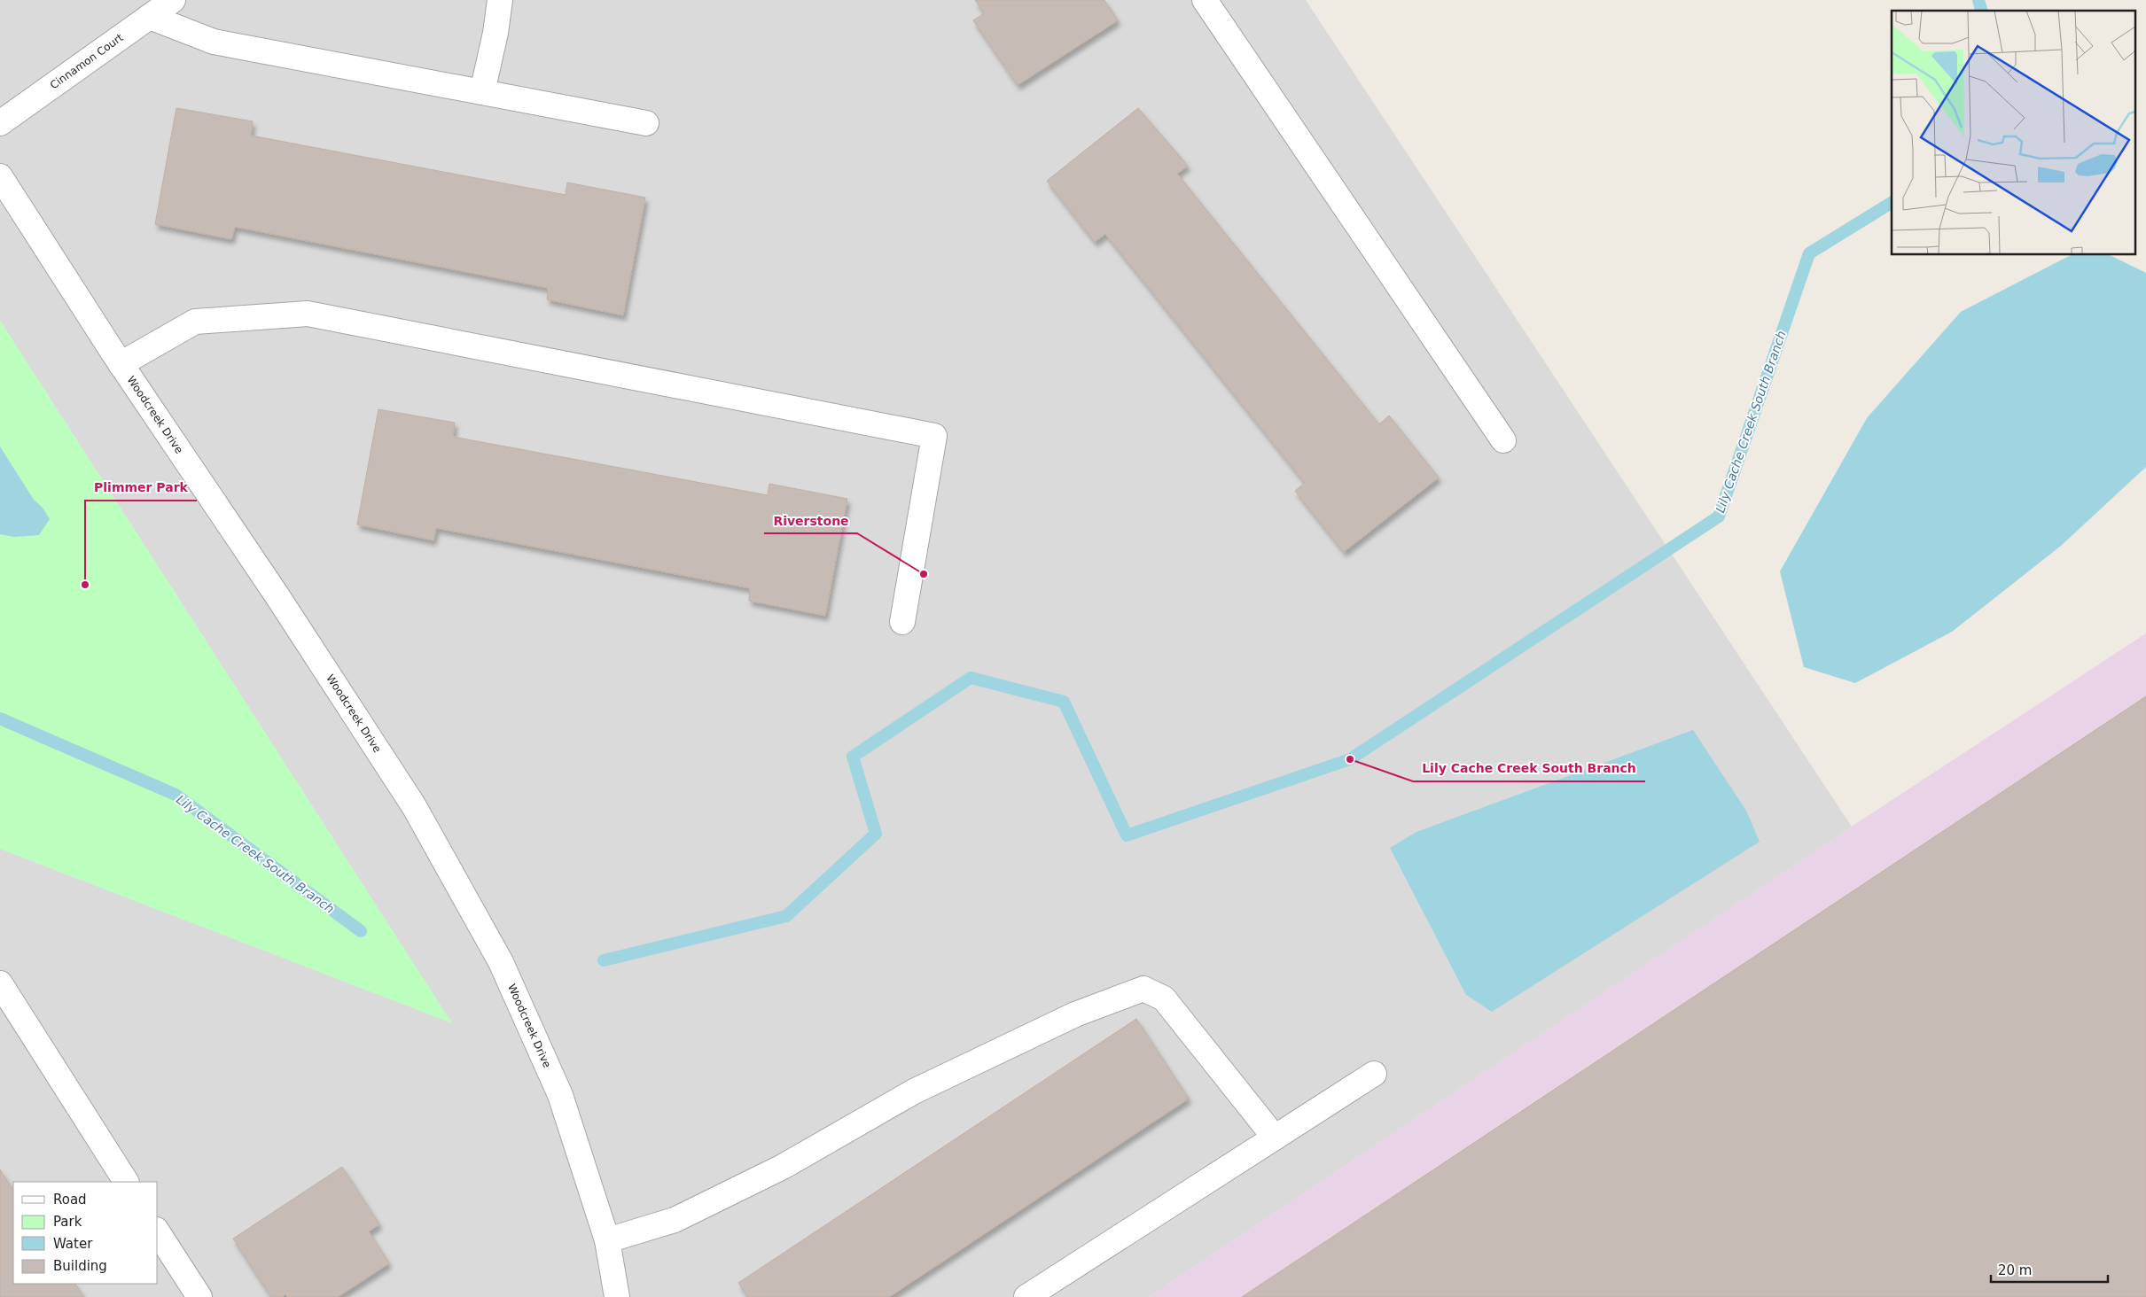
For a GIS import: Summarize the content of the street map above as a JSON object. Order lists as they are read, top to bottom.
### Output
{
  "streets": {
    "street": ["Cinnamon Court", "Woodcreek Drive"]
  },
  "water": ["Lily Cache Creek South Branch"],
  "places": ["Riverstone", "Plimmer Park", "Lily Cache Creek South Branch"],
  "legend": [
    "Road",
    "Park",
    "Water",
    "Building"
  ],
  "scale_bar": "20 m"
}
